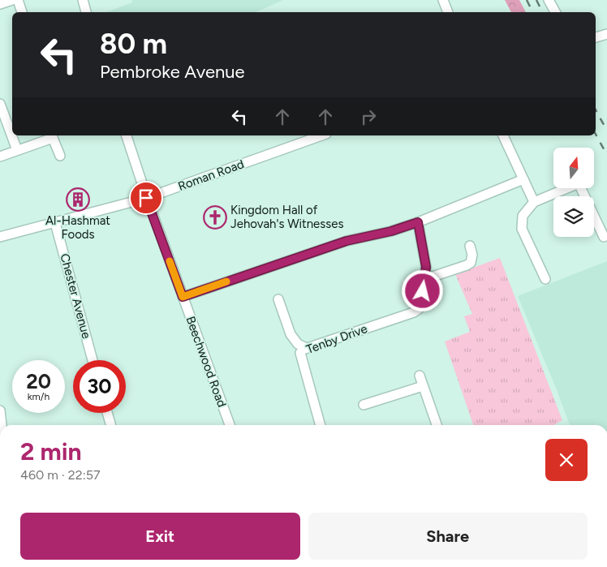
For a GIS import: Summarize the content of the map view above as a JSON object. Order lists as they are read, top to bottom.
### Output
{
  "streets": {
    "street": [
      "Roman Road",
      "Chester Avenue",
      "Tenby Drive",
      "Beechwood Road"
    ]
  },
  "crossings": [
    ["Roman Road", "Chester Avenue"],
    ["Roman Road", "Beechwood Road"]
  ],
  "places": {
    "building": ["Al-Hashmat Foods"],
    "church": ["Kingdom Hall of Jehovah's Witnesses"]
  },
  "north": "top",
  "page": {
    "turn": ["80 m", "Pembroke Avenue"],
    "speed": "20 km/h",
    "limit": "30",
    "heading": ["2 min", "460 m · 22:57"],
    "buttons": ["Exit", "Share"]
  }
}
